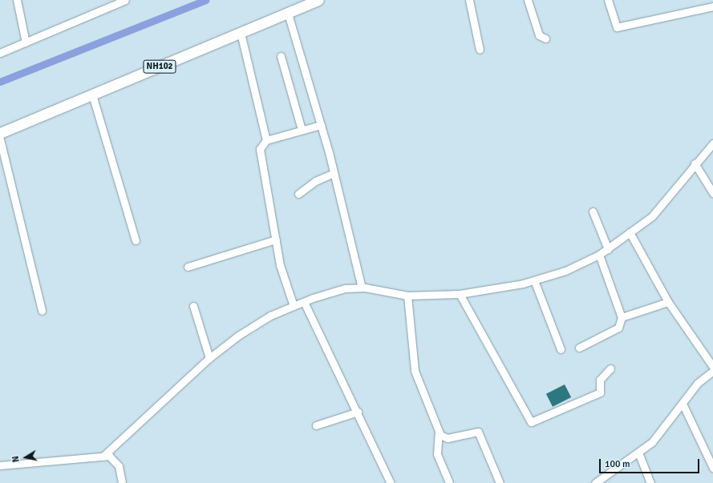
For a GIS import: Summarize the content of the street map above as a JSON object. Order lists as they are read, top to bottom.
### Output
{
  "streets": {
    "highway": ["NH102"]
  },
  "scale_bar": "100 m",
  "north": "left"
}
